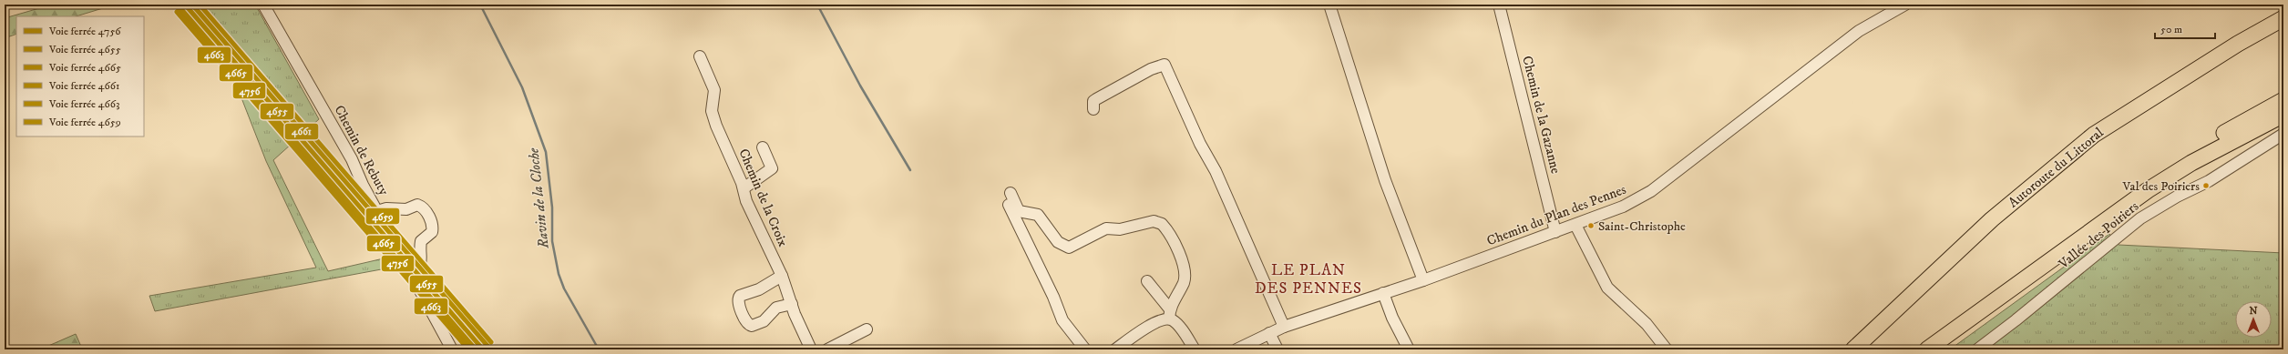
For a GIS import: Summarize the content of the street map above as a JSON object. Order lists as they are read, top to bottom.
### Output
{
  "streets": {
    "highway": ["Autoroute du Littoral"],
    "street": [
      "Chemin de la Gazanne",
      "Chemin de Rebuty",
      "Chemin de la Croix",
      "Chemin du Plan des Pennes",
      "Vallée des Poiriers"
    ]
  },
  "crossings": [
    ["Chemin de la Gazanne", "Chemin du Plan des Pennes"]
  ],
  "districts": ["LE PLAN DES PENNES"],
  "water": ["Ravin de la Cloche"],
  "places": ["Val des Poiriers", "Saint-Christophe"],
  "lines": [
    "rail line 4756",
    "rail line 4655",
    "rail line 4661",
    "rail line 4659",
    "rail line 4665",
    "rail line 4663"
  ],
  "legend": [
    "Voie ferrée 4756",
    "Voie ferrée 4655",
    "Voie ferrée 4665",
    "Voie ferrée 4661",
    "Voie ferrée 4663",
    "Voie ferrée 4659"
  ],
  "scale_bar": "50 m",
  "north": "top"
}
